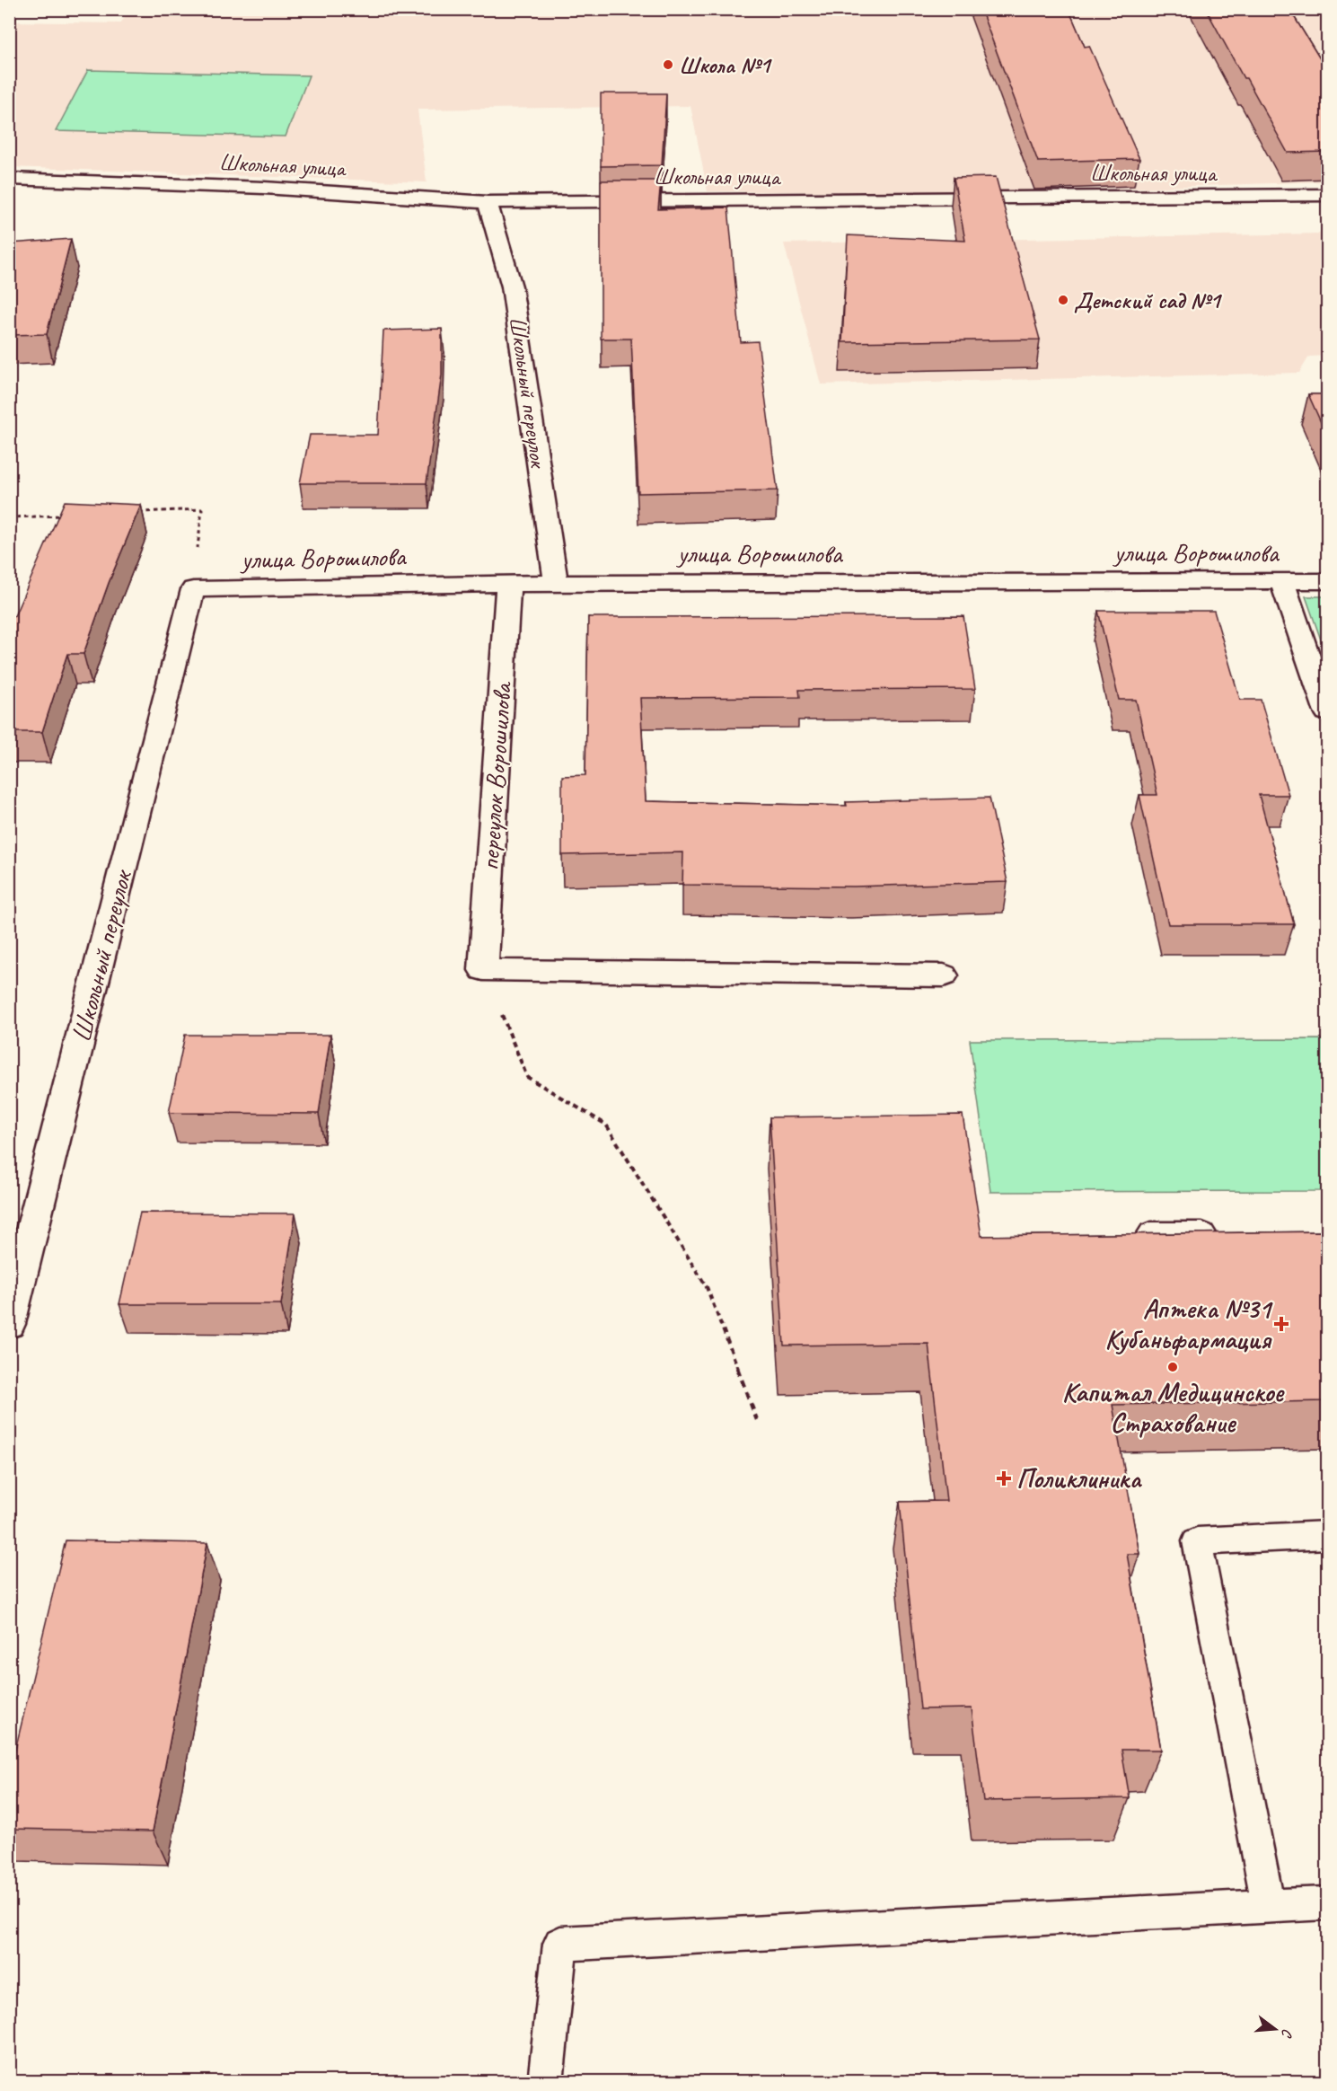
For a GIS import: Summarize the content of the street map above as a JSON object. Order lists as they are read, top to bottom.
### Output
{
  "streets": {
    "street": [
      "Школьная улица",
      "Школьный переулок",
      "улица Ворошилова",
      "переулок Ворошилова"
    ]
  },
  "crossings": [
    ["Школьная улица", "Школьный переулок"],
    ["Школьный переулок", "улица Ворошилова"],
    ["улица Ворошилова", "переулок Ворошилова"]
  ],
  "places": {
    "other": ["Школа №1", "Детский сад №1", "Капитал Медицинское Страхование"],
    "health": ["Аптека №31 Кубаньфармация", "Поликлиника"]
  },
  "north": "right"
}
